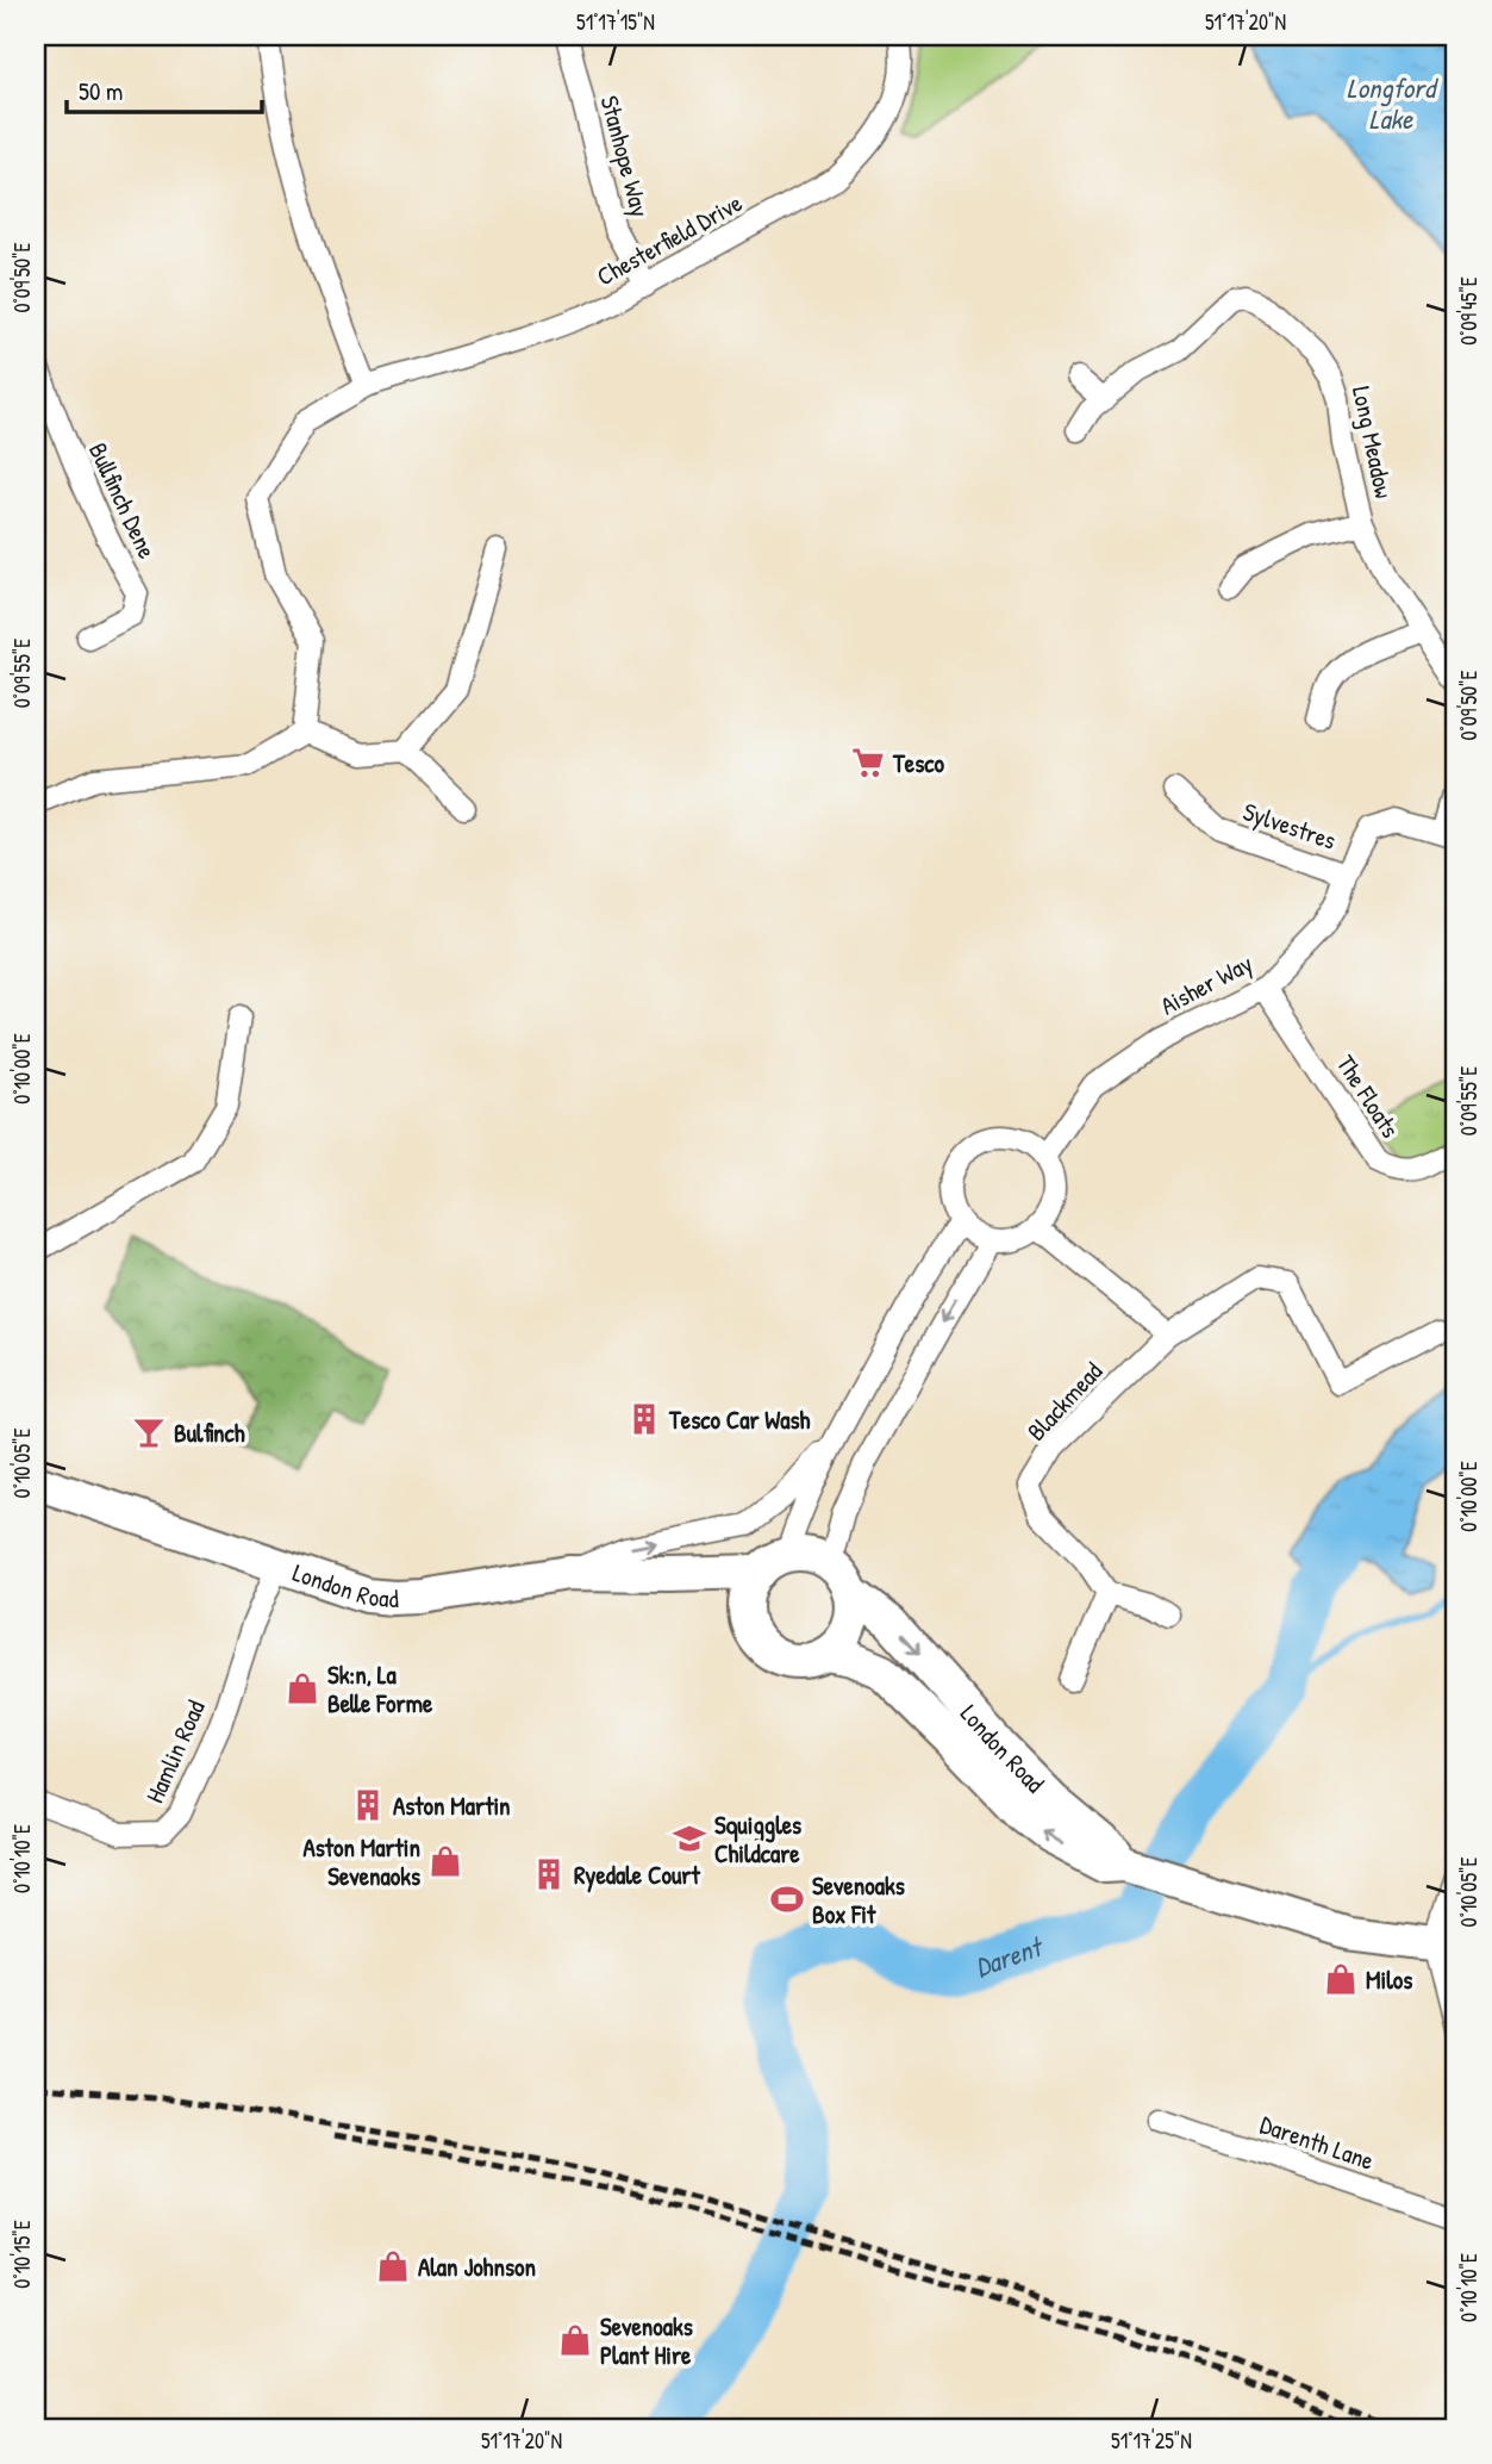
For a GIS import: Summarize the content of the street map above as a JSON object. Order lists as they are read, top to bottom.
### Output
{
  "streets": {
    "main road": ["London Road"],
    "street": [
      "Stanhope Way",
      "Chesterfield Drive",
      "Long Meadow",
      "Bullfinch Dene",
      "Sylvestres",
      "Aisher Way",
      "The Floats",
      "Blackmead",
      "Hamlin Road",
      "Darenth Lane"
    ]
  },
  "crossings": [
    ["Stanhope Way", "Chesterfield Drive"],
    ["Sylvestres", "Aisher Way"],
    ["Aisher Way", "The Floats"],
    ["London Road", "Hamlin Road"]
  ],
  "water": ["Longford Lake", "Darent"],
  "places": {
    "supermarket": ["Tesco"],
    "building": ["Tesco Car Wash", "Aston Martin", "Ryedale Court"],
    "bar": ["Bulfinch"],
    "shop": [
      "Sk:n, La Belle Forme",
      "Aston Martin Sevenaoks",
      "Milos",
      "Alan Johnson",
      "Sevenoaks Plant Hire"
    ],
    "school or university": ["Squiggles Childcare"],
    "sports": ["Sevenoaks Box Fit"]
  },
  "scale_bar": "50 m",
  "coordinates": [
    "51°17'15\"N",
    "51°17'20\"N",
    "0°09'50\"E",
    "0°09'45\"E",
    "0°09'55\"E",
    "0°10'00\"E",
    "0°10'05\"E",
    "0°10'10\"E",
    "0°10'15\"E",
    "51°17'25\"N"
  ]
}
